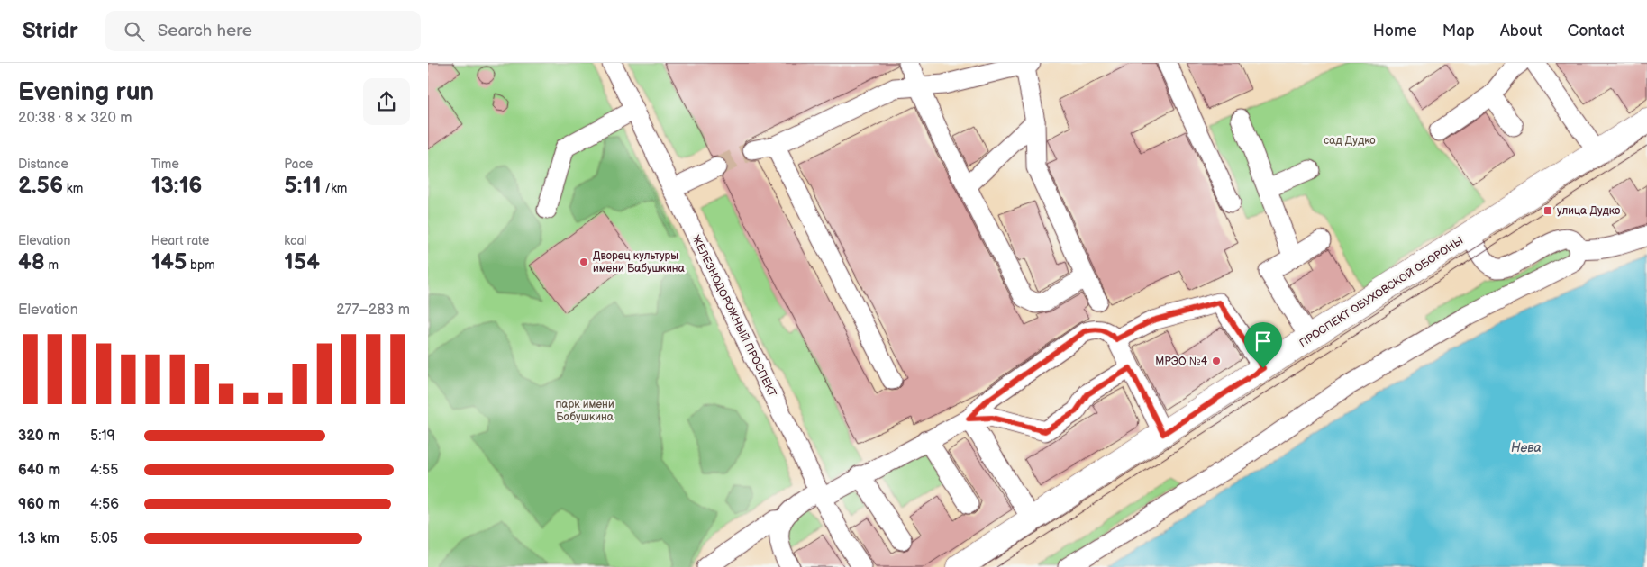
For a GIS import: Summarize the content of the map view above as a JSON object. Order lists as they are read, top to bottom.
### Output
{
  "streets": {
    "main road": ["ПРОСПЕКТ ОБУХОВСКОЙ ОБОРОНЫ"],
    "street": ["ЖЕЛЕЗНОДОРОЖНЫЙ ПРОСПЕКТ"]
  },
  "water": ["Нева"],
  "parks": ["сад Дудко", "парк имени Бабушкина"],
  "places": {
    "transit": ["улица Дудко"],
    "other": ["Дворец культуры имени Бабушкина", "МРЭО №4"]
  },
  "page": {
    "header": "Stridr",
    "search": "Search here",
    "nav": [
      "Home",
      "Map",
      "About",
      "Contact"
    ],
    "heading": ["Evening run", "20:38 · 8 × 320 m"],
    "stats": [
      ["Distance", "2.56 km"],
      ["Time", "13:16"],
      ["Pace", "5:11 /km"],
      ["Elevation", "48 m"],
      ["Heart rate", "145 bpm"],
      ["kcal", "154"]
    ],
    "chart": ["Elevation", "277–283 m"],
    "list": [
      {
        "name": "320 m",
        "note": "5:19"
      },
      {
        "name": "640 m",
        "note": "4:55"
      },
      {
        "name": "960 m",
        "note": "4:56"
      },
      {
        "name": "1.3 km",
        "note": "5:05"
      }
    ]
  }
}
